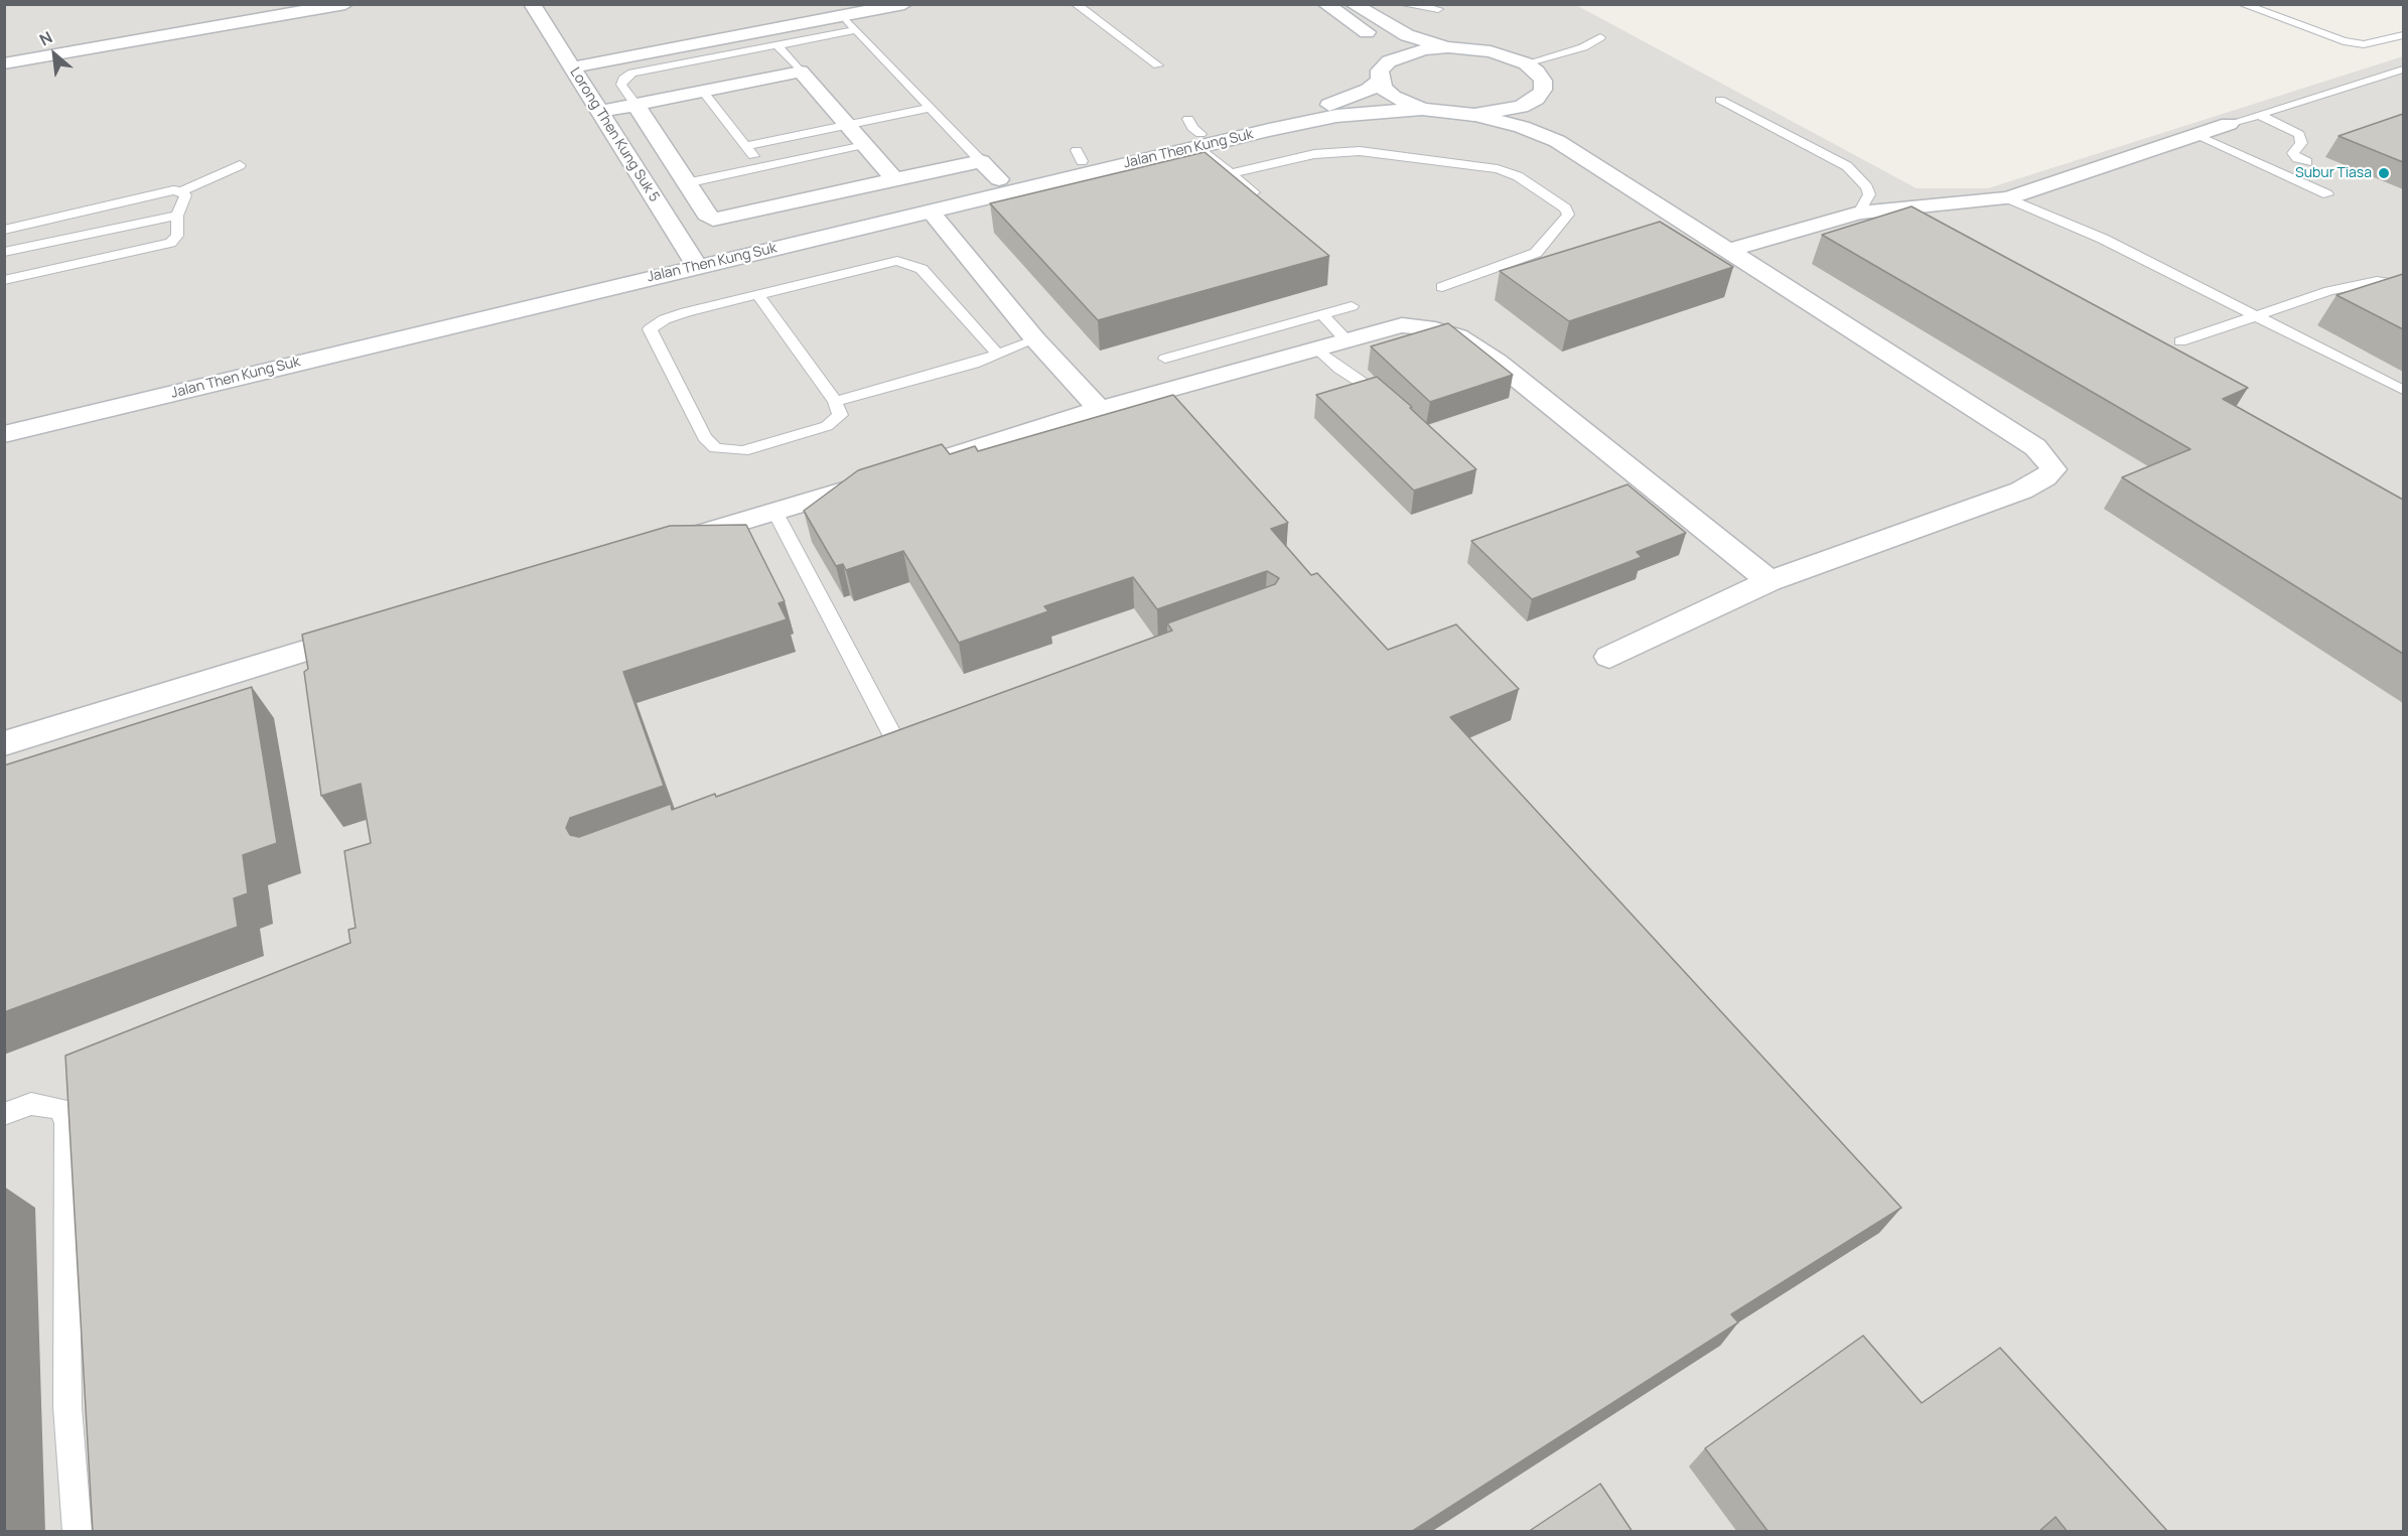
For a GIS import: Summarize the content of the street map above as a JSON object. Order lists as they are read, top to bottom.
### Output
{
  "streets": {
    "street": ["Lorong Then Kung Suk 5", "Jalan Then Kung Suk"]
  },
  "crossings": [
    ["Lorong Then Kung Suk 5", "Jalan Then Kung Suk"]
  ],
  "places": ["Subur Tiasa"],
  "north": "top left"
}
